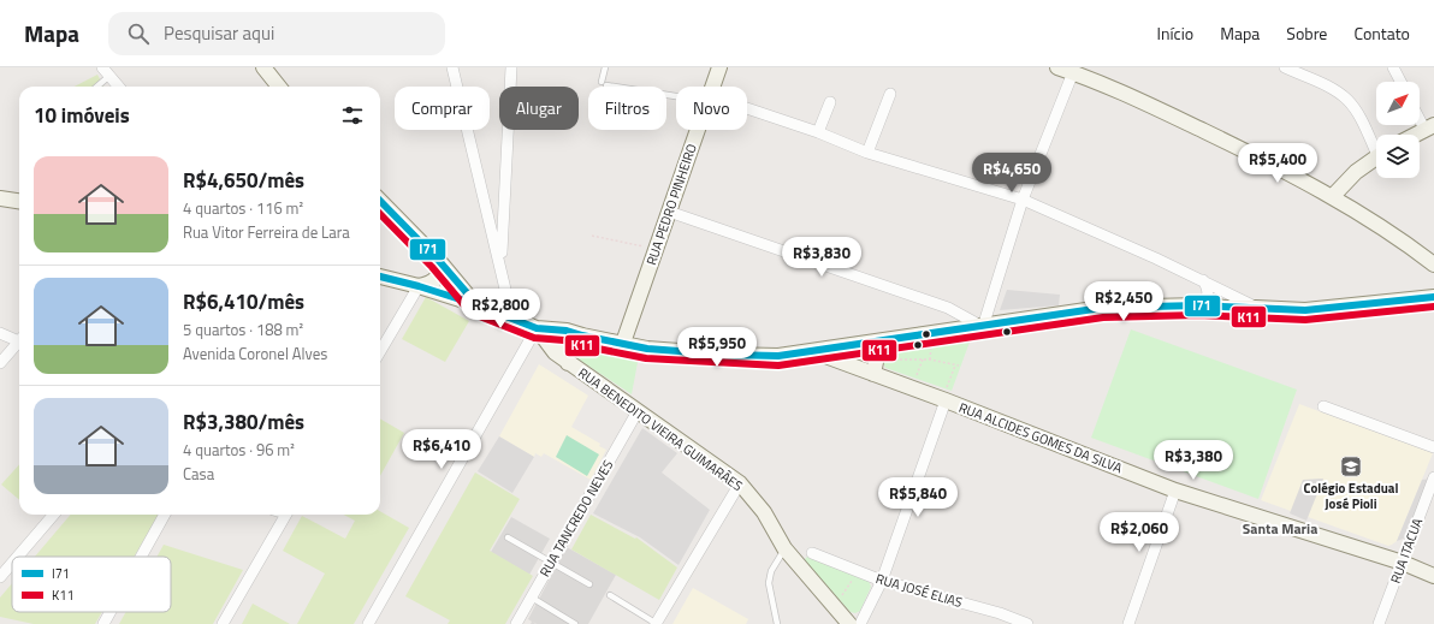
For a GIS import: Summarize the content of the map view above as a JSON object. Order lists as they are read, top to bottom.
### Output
{
  "streets": {
    "street": [
      "RUA PEDRO PINHEIRO",
      "RUA BENEDITO VIEIRA GUIMARÃES",
      "RUA ALCIDES GOMES DA SILVA",
      "RUA TANCREDO NEVES",
      "RUA ITACUA",
      "RUA JOSÉ ELIAS"
    ]
  },
  "crossings": [
    ["RUA BENEDITO VIEIRA GUIMARÃES", "RUA TANCREDO NEVES"],
    ["RUA ALCIDES GOMES DA SILVA", "RUA ITACUA"]
  ],
  "districts": ["Santa Maria"],
  "places": {
    "school or university": ["Colégio Estadual José Pioli"]
  },
  "lines": ["transit line I71", "transit line K11"],
  "legend": ["I71", "K11"],
  "north": "top right",
  "page": {
    "header": "Mapa",
    "search": "Pesquisar aqui",
    "nav": [
      "Início",
      "Mapa",
      "Sobre",
      "Contato"
    ],
    "chip": [
      "Comprar",
      "Alugar",
      "Filtros",
      "Novo"
    ],
    "heading": "10 imóveis",
    "price": [
      "R$5,400",
      "R$4,650",
      "R$3,830",
      "R$2,450",
      "R$2,800",
      "R$5,950",
      "R$6,410",
      "R$3,380",
      "R$5,840",
      "R$2,060"
    ],
    "list": [
      {
        "name": "R$4,650/mês",
        "note": "4 quartos · 116 m² · Rua Vitor Ferreira de Lara"
      },
      {
        "name": "R$6,410/mês",
        "note": "5 quartos · 188 m² · Avenida Coronel Alves"
      },
      {
        "name": "R$3,380/mês",
        "note": "4 quartos · 96 m² · Casa"
      }
    ]
  }
}
